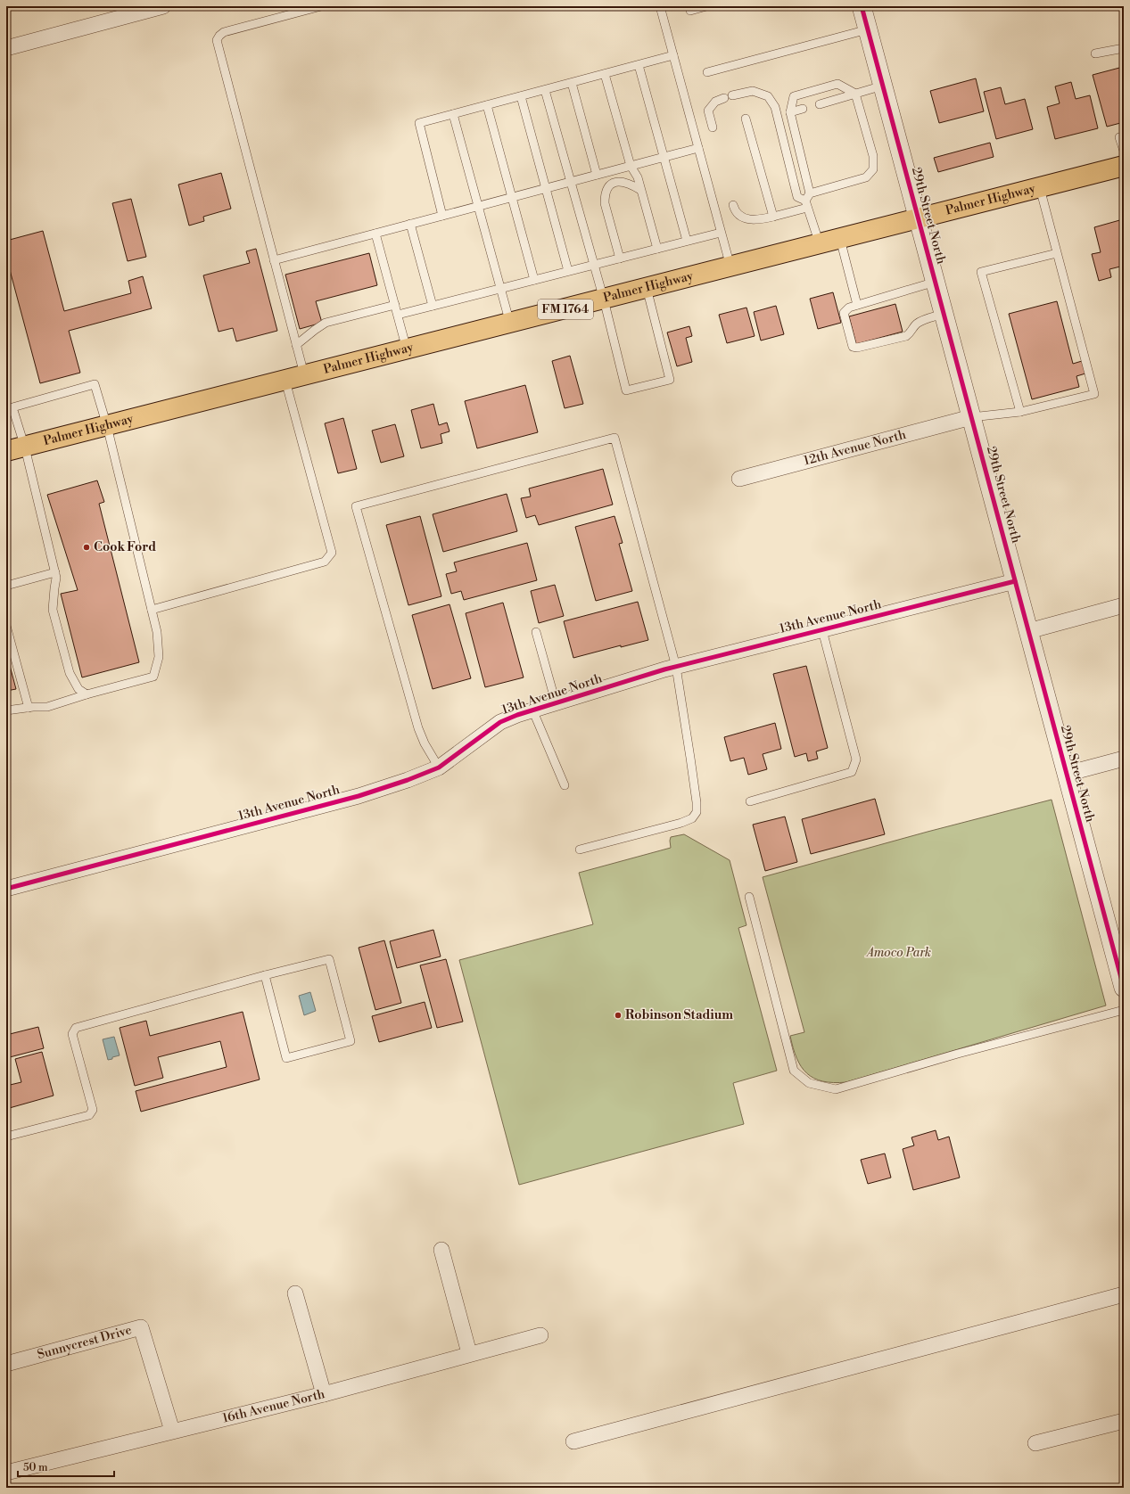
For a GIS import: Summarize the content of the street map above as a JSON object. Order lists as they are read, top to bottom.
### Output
{
  "streets": {
    "main road": ["Palmer Highway", "FM 1764"],
    "street": [
      "29th Street North",
      "12th Avenue North",
      "13th Avenue North",
      "Sunnycrest Drive",
      "16th Avenue North"
    ]
  },
  "crossings": [
    ["Palmer Highway", "29th Street North"],
    ["29th Street North", "12th Avenue North"],
    ["29th Street North", "13th Avenue North"],
    ["Sunnycrest Drive", "16th Avenue North"]
  ],
  "parks": ["Amoco Park"],
  "places": ["Cook Ford", "Robinson Stadium"],
  "scale_bar": "50 m"
}
